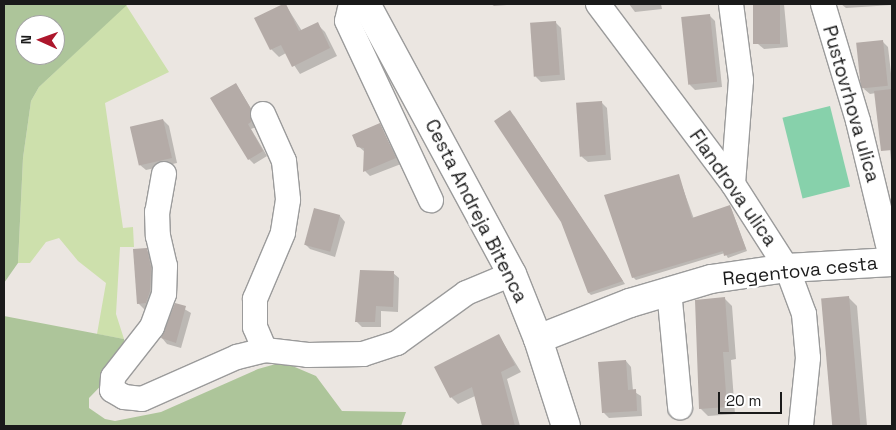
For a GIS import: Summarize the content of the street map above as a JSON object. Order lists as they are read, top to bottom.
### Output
{
  "streets": {
    "street": [
      "Pustovrhova ulica",
      "Flandrova ulica",
      "Cesta Andreja Bitenca",
      "Regentova cesta"
    ]
  },
  "crossings": [
    ["Pustovrhova ulica", "Regentova cesta"],
    ["Flandrova ulica", "Regentova cesta"],
    ["Cesta Andreja Bitenca", "Regentova cesta"]
  ],
  "scale_bar": "20 m",
  "north": "left"
}
